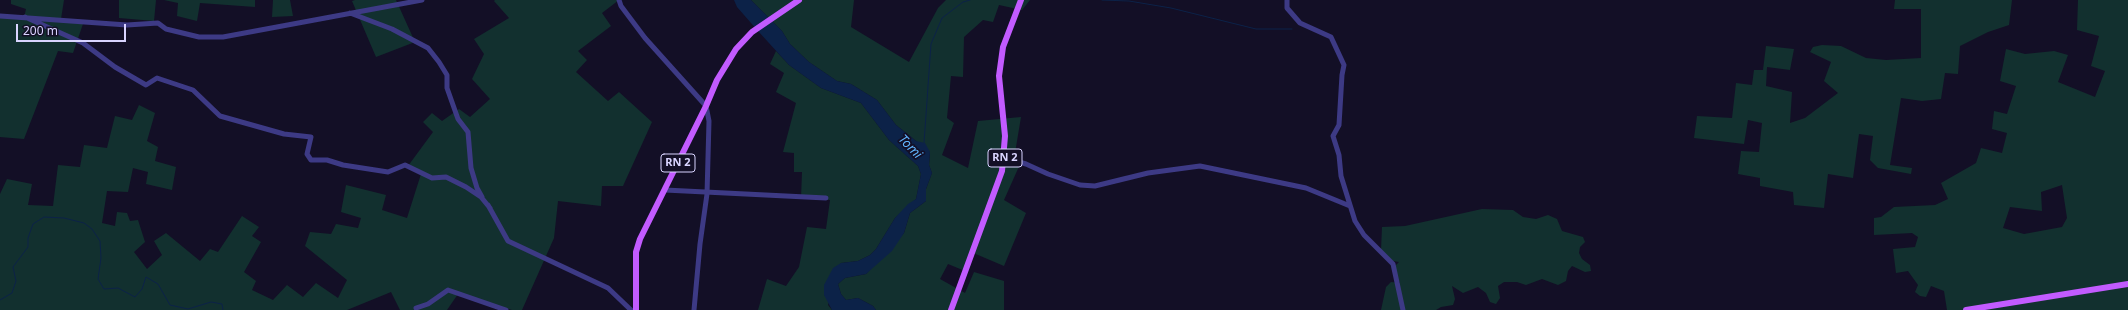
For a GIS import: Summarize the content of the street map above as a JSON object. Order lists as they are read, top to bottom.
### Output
{
  "streets": {
    "main road": ["RN 2"]
  },
  "water": ["Tomi"],
  "scale_bar": "200 m"
}
